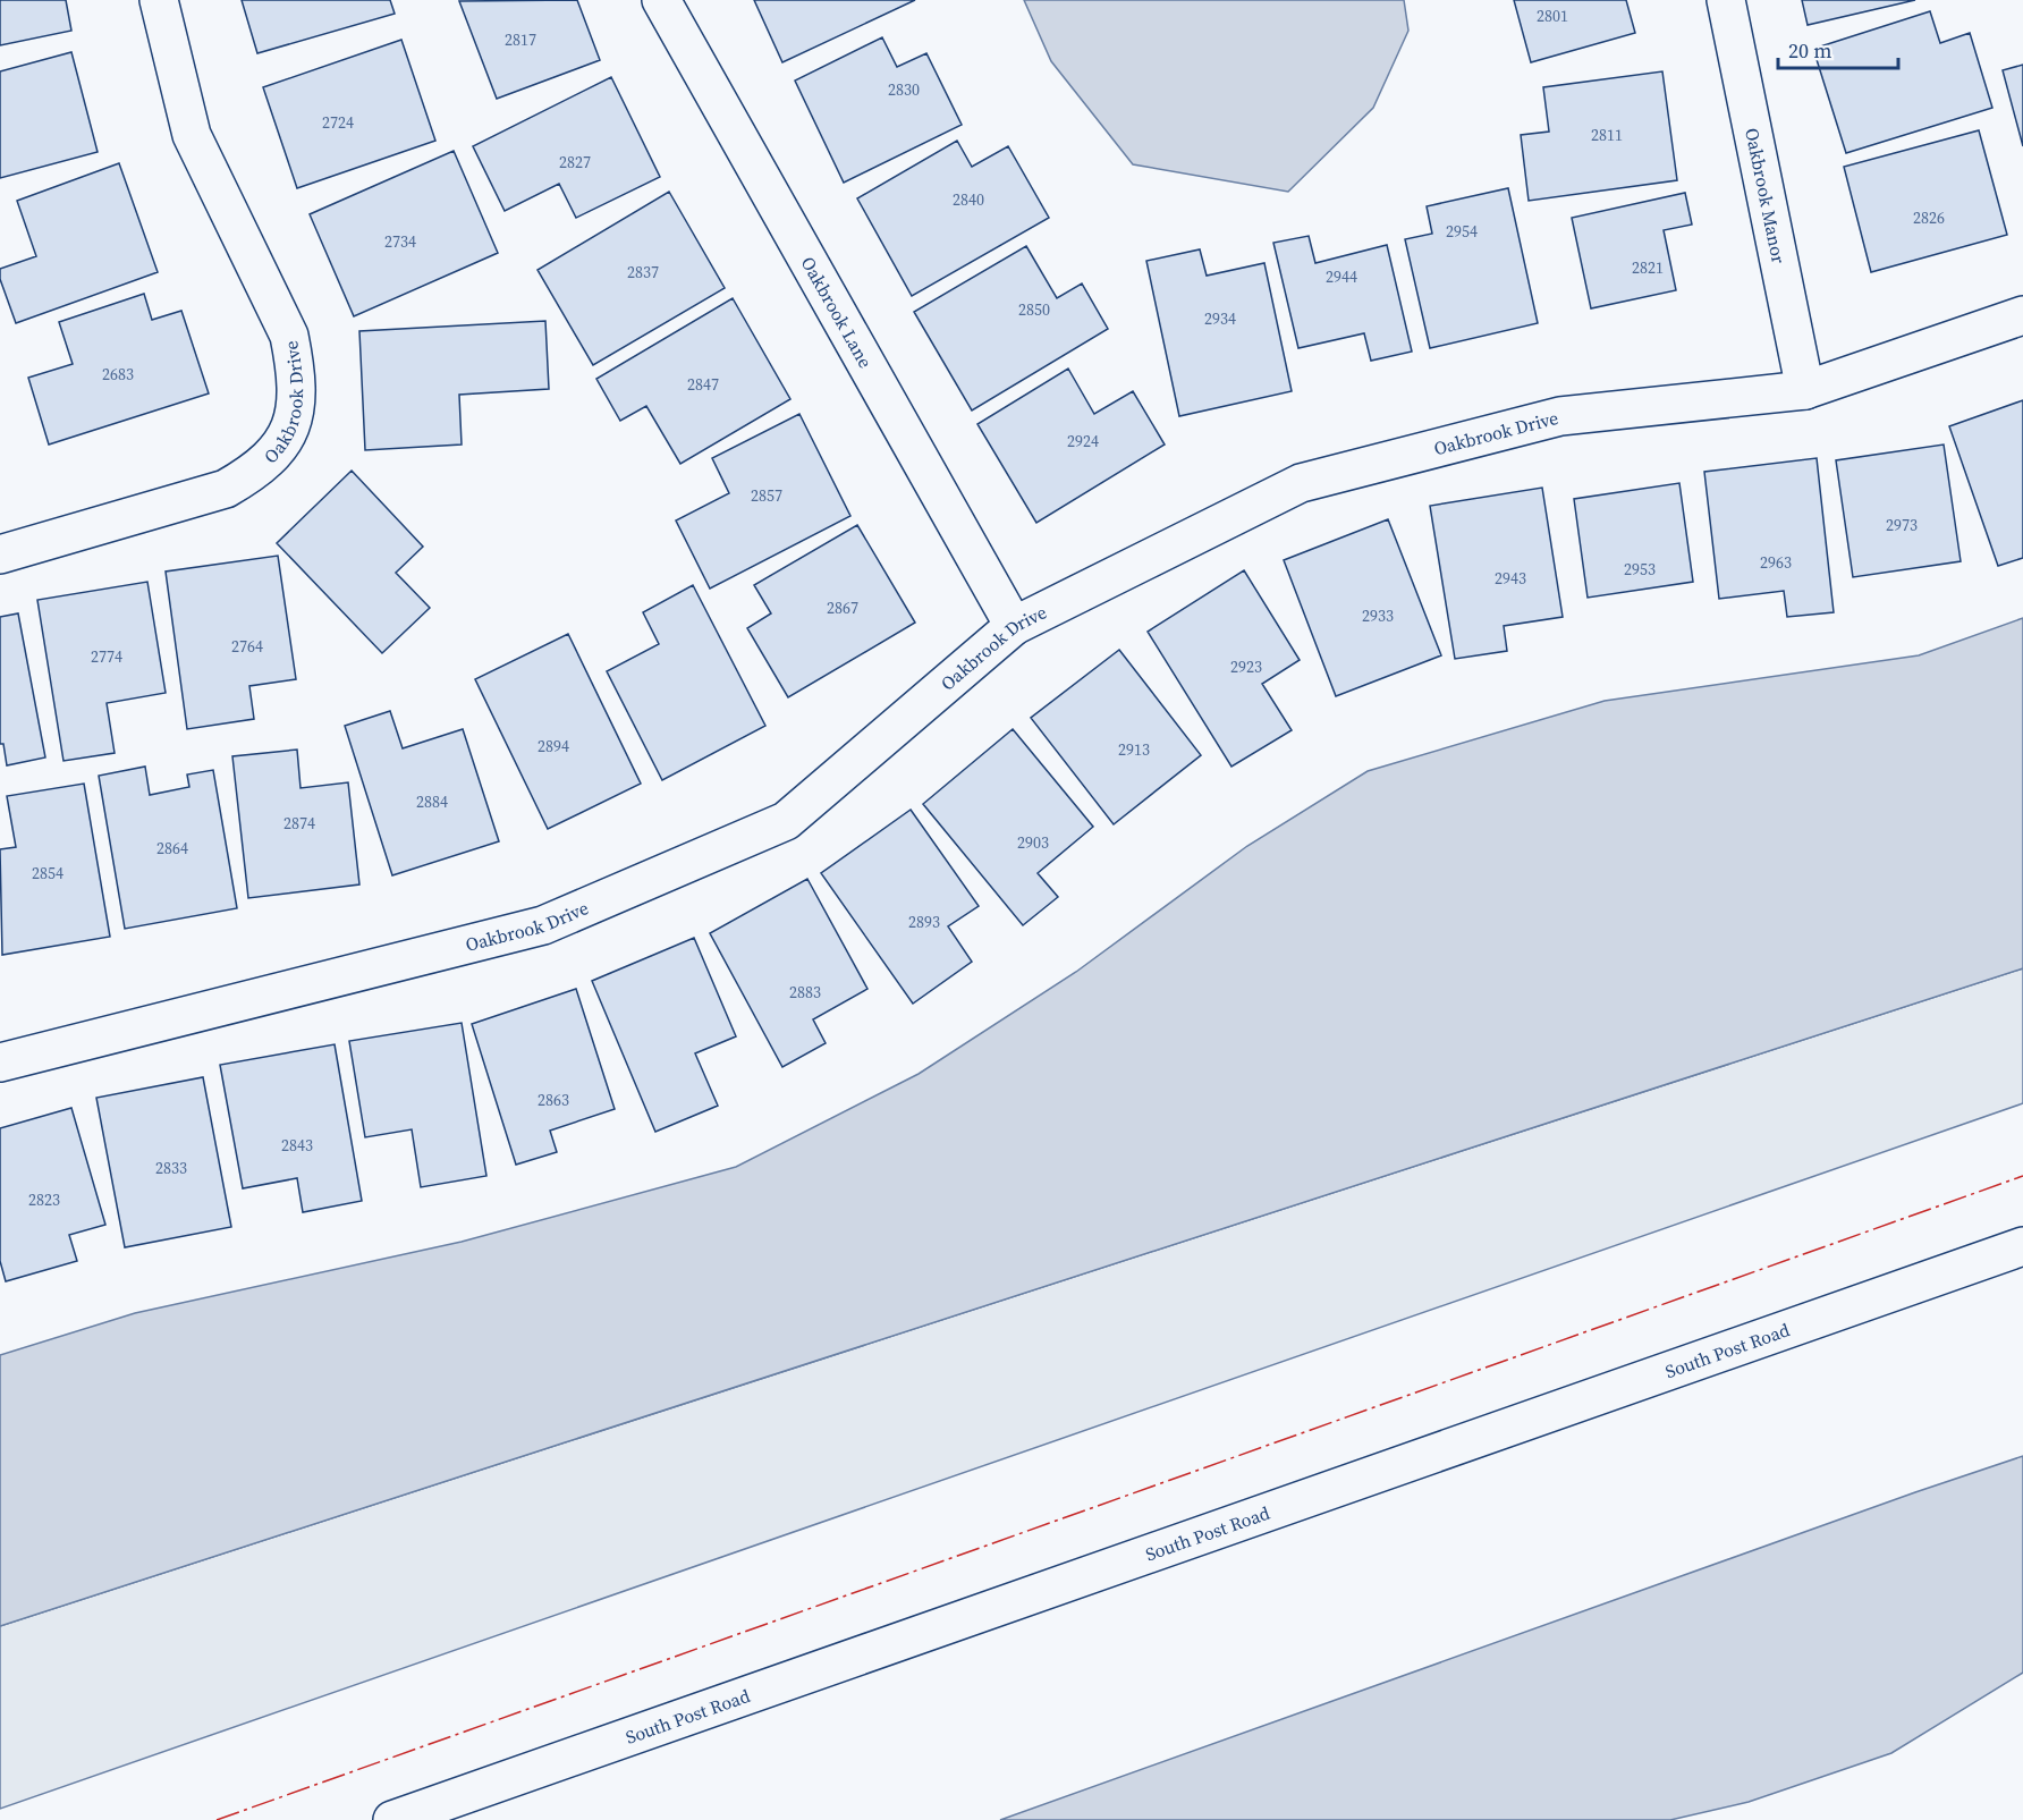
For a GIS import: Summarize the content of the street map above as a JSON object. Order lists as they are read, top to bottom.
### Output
{
  "streets": {
    "street": [
      "Oakbrook Manor",
      "Oakbrook Lane",
      "Oakbrook Drive",
      "South Post Road"
    ]
  },
  "crossings": [
    ["Oakbrook Manor", "Oakbrook Drive"],
    ["Oakbrook Lane", "Oakbrook Drive"]
  ],
  "house_numbers": [
    "2801",
    "2817",
    "2830",
    "2724",
    "2811",
    "2827",
    "2840",
    "2826",
    "2954",
    "2734",
    "2821",
    "2837",
    "2944",
    "2850",
    "2934",
    "2683",
    "2847",
    "2924",
    "2857",
    "2973",
    "2963",
    "2953",
    "2943",
    "2867",
    "2933",
    "2764",
    "2774",
    "2923",
    "2894",
    "2913",
    "2884",
    "2874",
    "2903",
    "2864",
    "2854",
    "2893",
    "2883",
    "2863",
    "2843",
    "2833",
    "2823"
  ],
  "scale_bar": "20 m"
}
